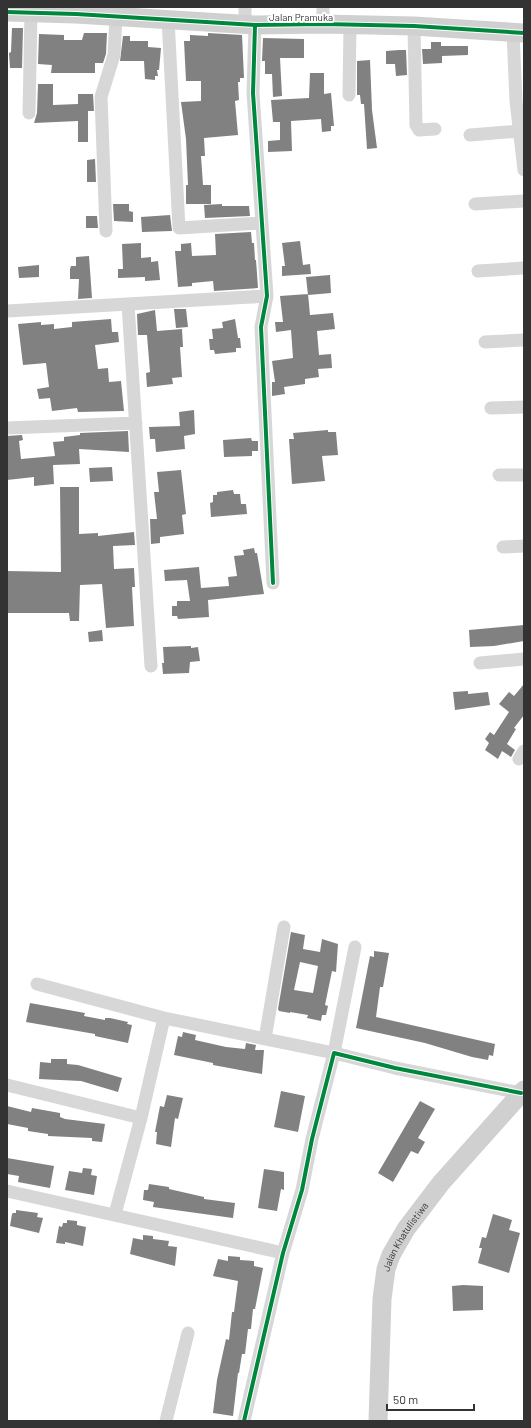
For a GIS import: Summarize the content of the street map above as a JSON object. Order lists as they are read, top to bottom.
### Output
{
  "streets": {
    "street": ["Jalan Pramuka", "Jalan Khatulistiwa"]
  },
  "scale_bar": "50 m"
}
